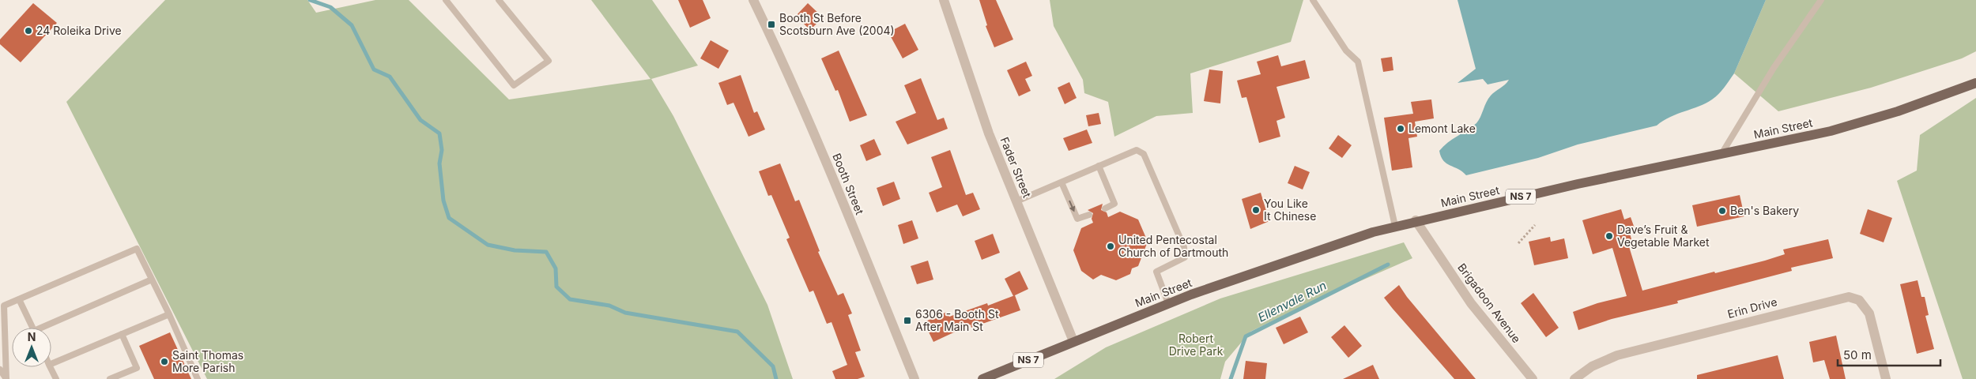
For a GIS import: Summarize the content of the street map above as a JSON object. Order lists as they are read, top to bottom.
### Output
{
  "streets": {
    "main road": ["Main Street", "NS 7"],
    "street": [
      "Fader Street",
      "Booth Street",
      "Brigadoon Avenue",
      "Erin Drive"
    ]
  },
  "crossings": [
    ["Main Street", "Fader Street"],
    ["Main Street", "Brigadoon Avenue"]
  ],
  "water": ["Ellenvale Run"],
  "parks": ["Robert Drive Park"],
  "places": {
    "transit": ["Booth St Before Scotsburn Ave (2004)", "6306 - Booth St After Main St"],
    "other": [
      "24 Roleika Drive",
      "Lemont Lake",
      "You Like It Chinese",
      "Ben's Bakery",
      "Dave’s Fruit & Vegetable Market",
      "United Pentecostal Church of Dartmouth",
      "Saint Thomas More Parish"
    ]
  },
  "scale_bar": "50 m",
  "north": "top"
}
